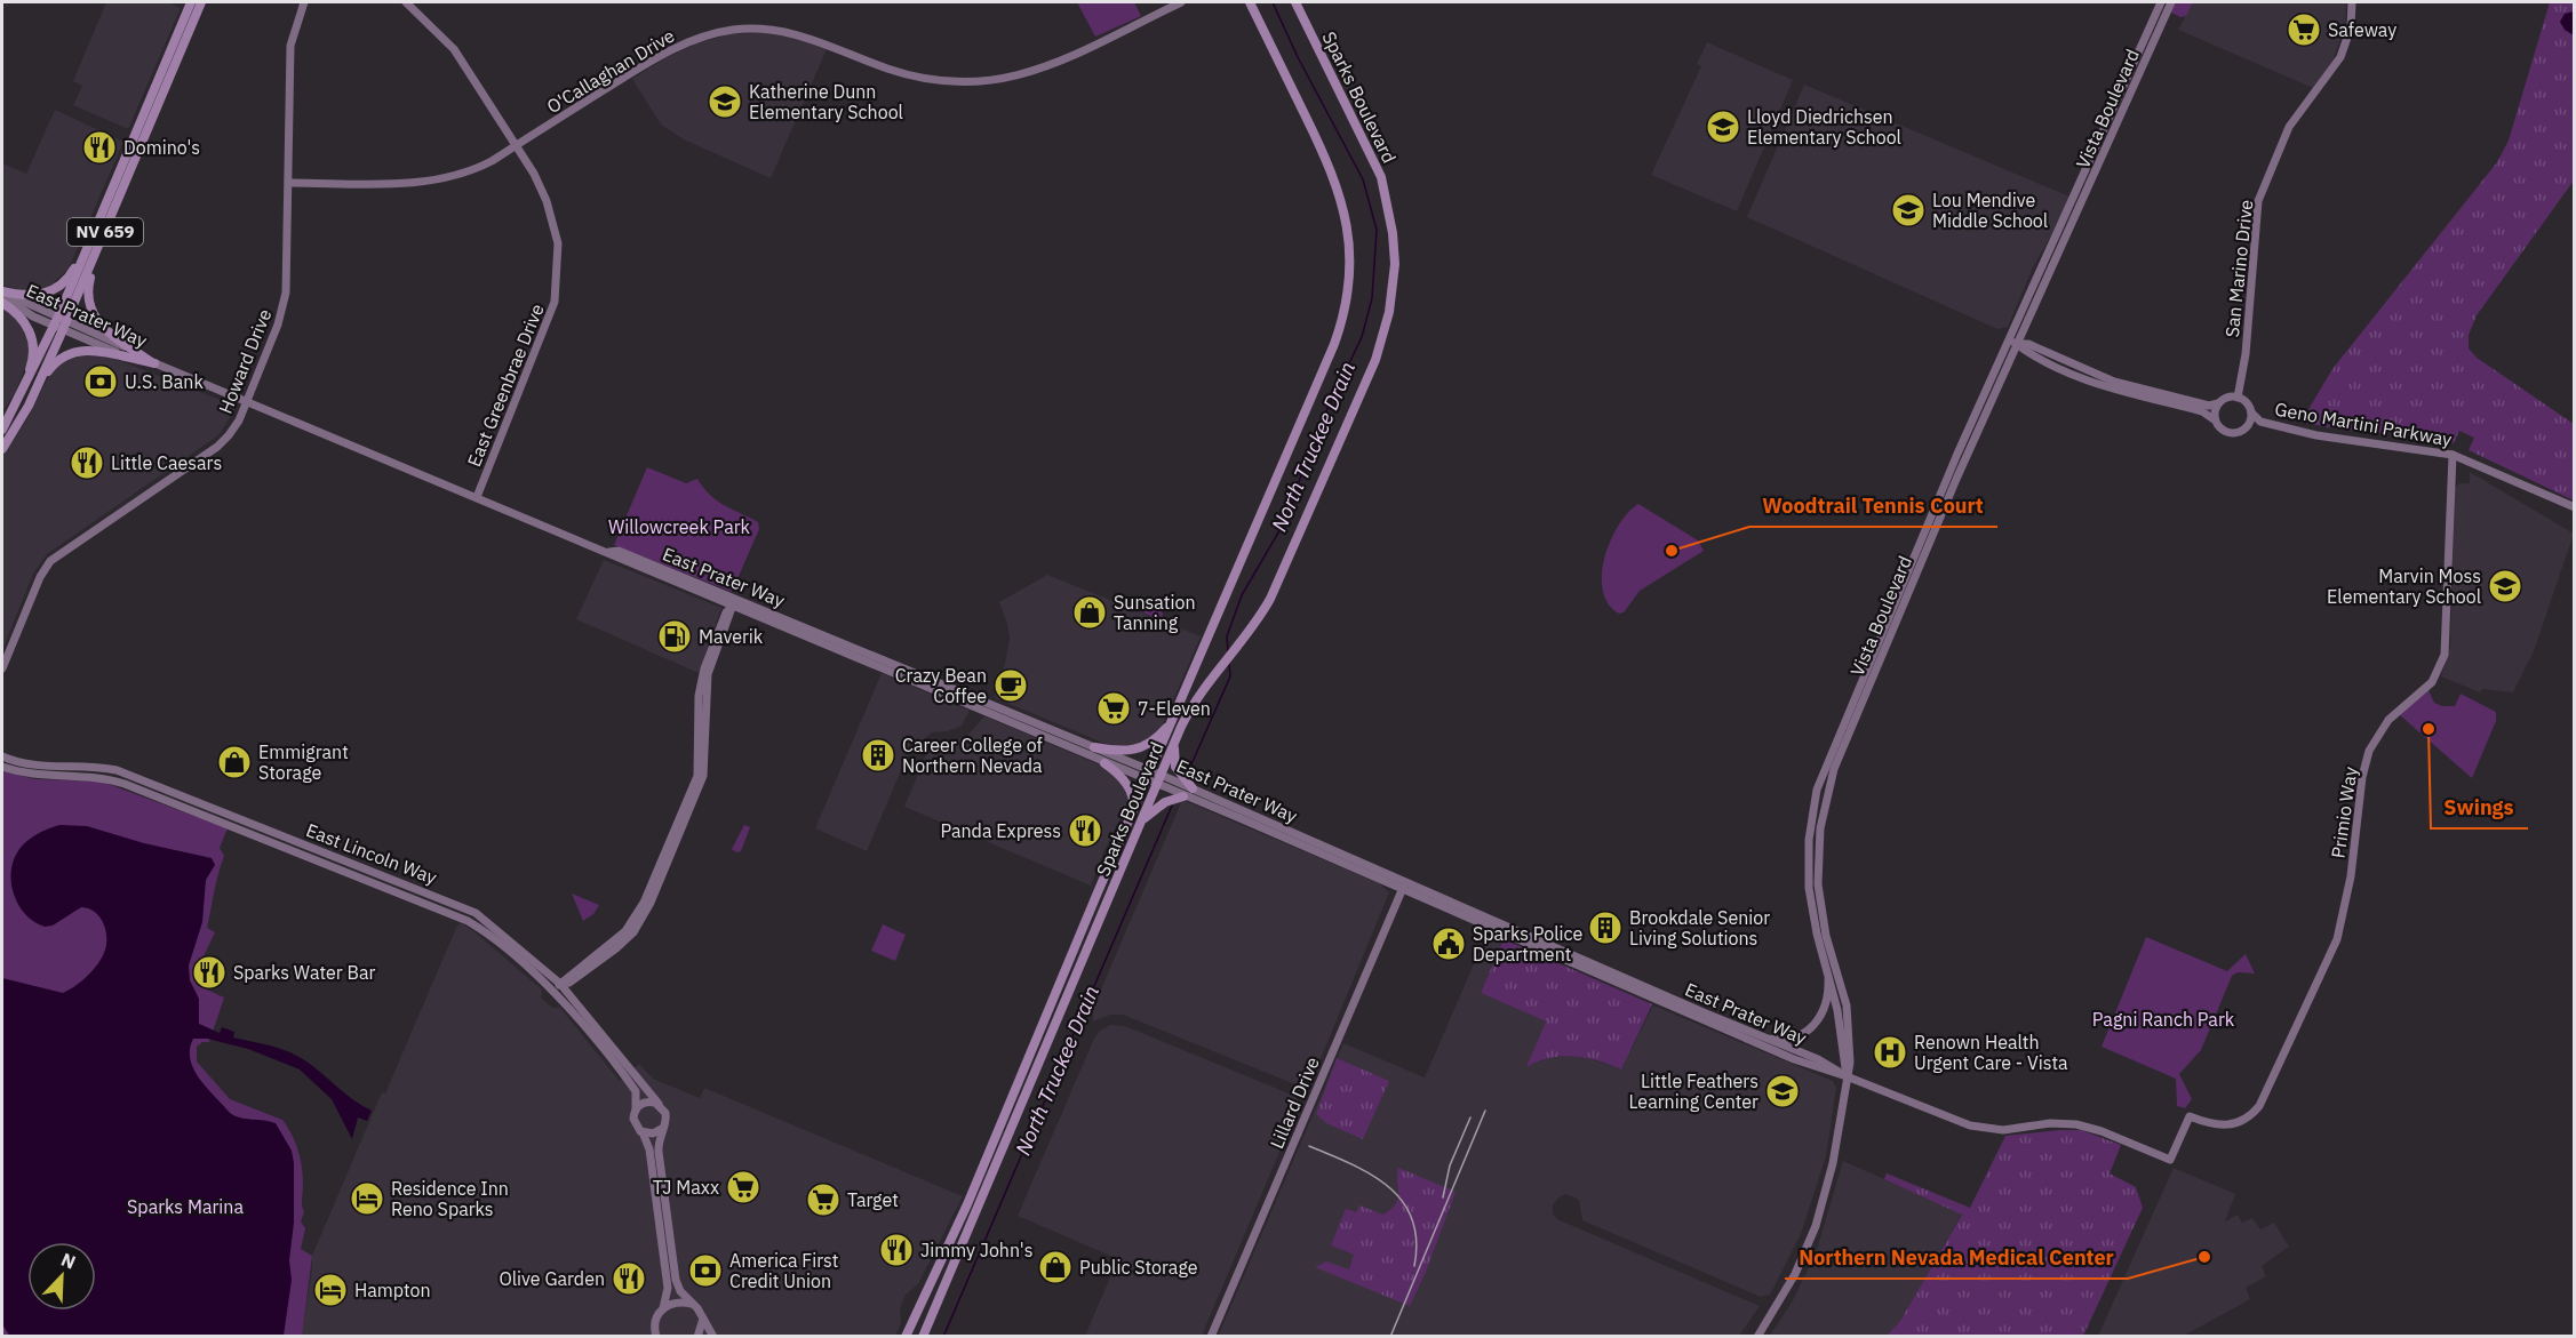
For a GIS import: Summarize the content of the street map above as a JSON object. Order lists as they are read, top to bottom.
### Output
{
  "streets": {
    "main road": ["Sparks Boulevard", "NV 659"],
    "street": [
      "O'Callaghan Drive",
      "Vista Boulevard",
      "San Marino Drive",
      "East Prater Way",
      "Howard Drive",
      "East Greenbrae Drive",
      "Geno Martini Parkway",
      "Primio Way",
      "East Lincoln Way",
      "Lillard Drive"
    ]
  },
  "crossings": [
    ["O'Callaghan Drive", "Howard Drive"],
    ["O'Callaghan Drive", "East Greenbrae Drive"],
    ["Sparks Boulevard", "East Prater Way"],
    ["Vista Boulevard", "East Prater Way"],
    ["NV 659", "East Prater Way"],
    ["East Prater Way", "Howard Drive"],
    ["East Prater Way", "East Greenbrae Drive"],
    ["East Prater Way", "Primio Way"],
    ["East Prater Way", "Lillard Drive"],
    ["Geno Martini Parkway", "Primio Way"]
  ],
  "water": ["North Truckee Drain"],
  "parks": ["Willowcreek Park", "Pagni Ranch Park", "Sparks Marina"],
  "places": {
    "supermarket": [
      "Safeway",
      "7-Eleven",
      "TJ Maxx",
      "Target"
    ],
    "school or university": [
      "Katherine Dunn Elementary School",
      "Lloyd Diedrichsen Elementary School",
      "Lou Mendive Middle School",
      "Marvin Moss Elementary School",
      "Little Feathers Learning Center"
    ],
    "restaurant": [
      "Domino's",
      "Little Caesars",
      "Panda Express",
      "Sparks Water Bar",
      "Jimmy John's",
      "Olive Garden"
    ],
    "bank": ["U.S. Bank", "America First Credit Union"],
    "other": ["Woodtrail Tennis Court", "Swings", "Northern Nevada Medical Center"],
    "shop": ["Sunsation Tanning", "Emmigrant Storage", "Public Storage"],
    "fuel station": ["Maverik"],
    "cafe": ["Crazy Bean Coffee"],
    "building": ["Career College of Northern Nevada", "Brookdale Senior Living Solutions"],
    "public building": ["Sparks Police Department"],
    "hospital": ["Renown Health Urgent Care - Vista"],
    "hotel": ["Residence Inn Reno Sparks", "Hampton"]
  },
  "north": "top right"
}
